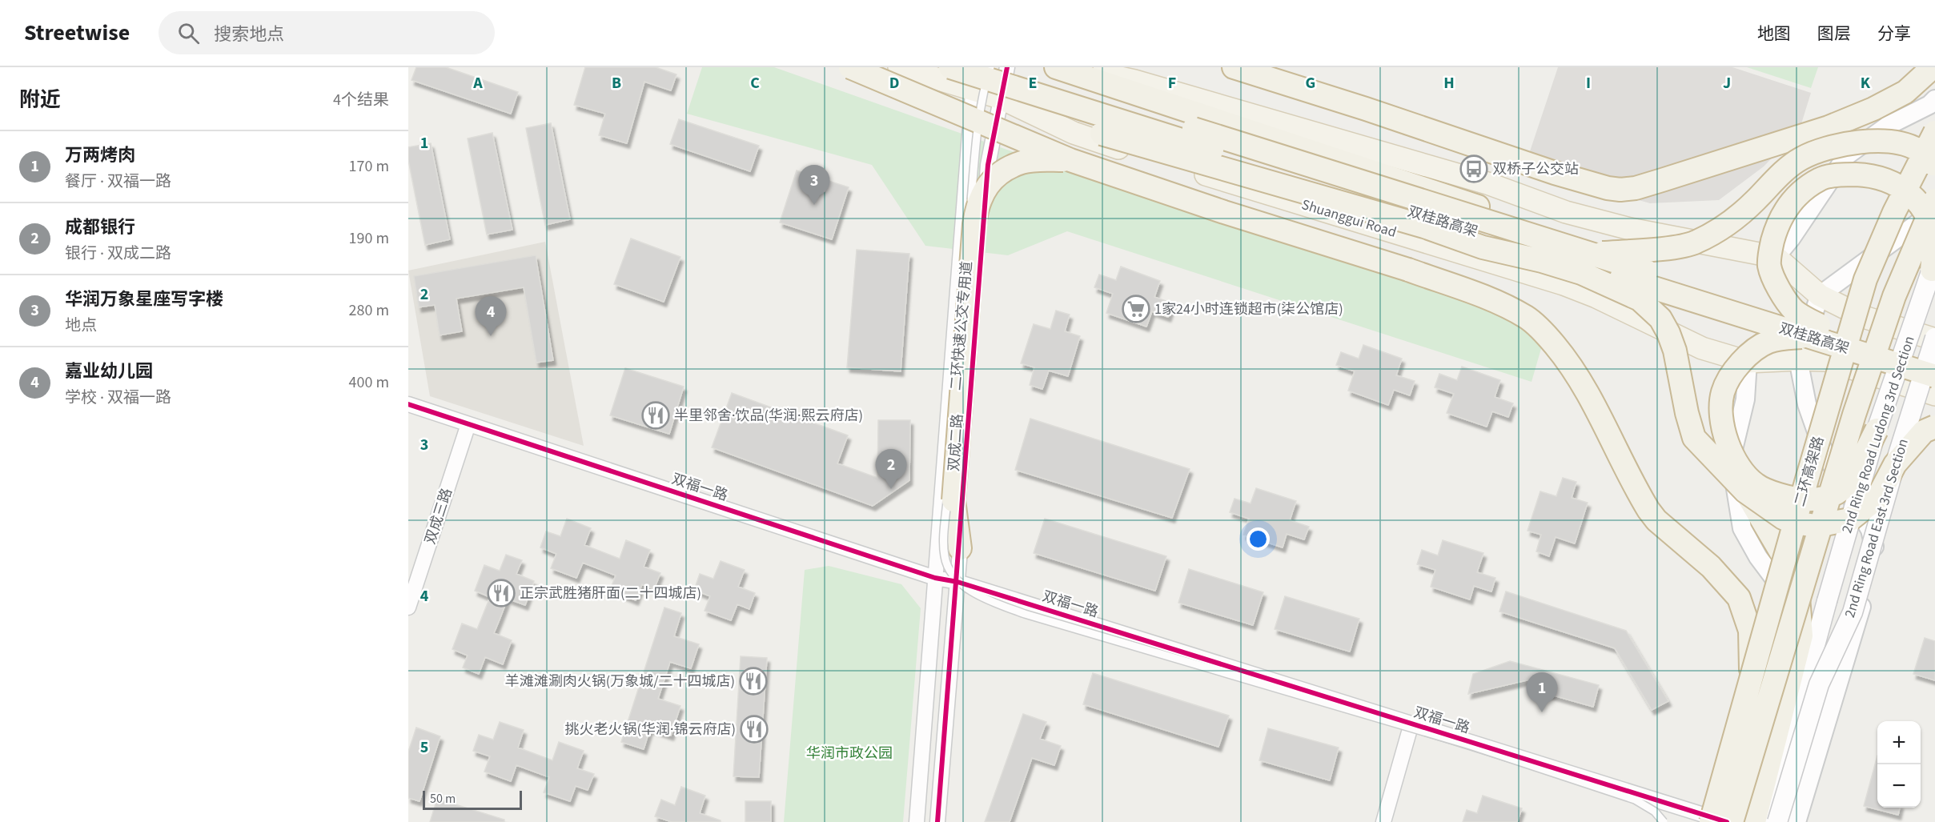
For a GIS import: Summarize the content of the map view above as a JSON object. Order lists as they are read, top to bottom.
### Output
{
  "streets": {
    "highway": ["双桂路高架", "二环高架路"],
    "main road": ["Shuanggui Road", "2nd Ring Road Ludong 3rd Section", "2nd Ring Road East 3rd Section"],
    "street": ["双成二路", "双福一路", "双成三路"],
    "lane": ["二环快速公交专用道"]
  },
  "crossings": [
    ["Shuanggui Road", "双成二路"],
    ["双成二路", "双福一路"],
    ["双福一路", "双成三路"]
  ],
  "parks": ["华润市政公园"],
  "places": {
    "bus stop": ["双桥子公交站"],
    "supermarket": ["1家24小时连锁超市(柒公馆店)"],
    "restaurant": [
      "半里邻舍·饮品(华润·熙云府店)",
      "正宗武胜猪肝面(二十四城店)",
      "羊滩滩涮肉火锅(万象城/二十四城店)",
      "挑火老火锅(华润·锦云府店)"
    ]
  },
  "scale_bar": "50 m",
  "page": {
    "header": "Streetwise",
    "search": "搜索地点",
    "nav": ["地图", "图层", "分享"],
    "heading": ["附近", "4个结果"],
    "list": [
      {
        "mark": "1",
        "name": "万两烤肉",
        "note": "餐厅 · 双福一路",
        "value": "170 m"
      },
      {
        "mark": "2",
        "name": "成都银行",
        "note": "银行 · 双成二路",
        "value": "190 m"
      },
      {
        "mark": "3",
        "name": "华润万象星座写字楼",
        "note": "地点",
        "value": "280 m"
      },
      {
        "mark": "4",
        "name": "嘉业幼儿园",
        "note": "学校 · 双福一路",
        "value": "400 m"
      }
    ],
    "pins": [
      "3",
      "4",
      "2",
      "1"
    ],
    "map_buttons": ["+", "−"],
    "scale": "50 m"
  },
  "grid": {
    "columns": [
      "A",
      "B",
      "C",
      "D",
      "E",
      "F",
      "G",
      "H",
      "I",
      "J",
      "K"
    ],
    "rows": [
      "1",
      "2",
      "3",
      "4",
      "5"
    ]
  }
}
